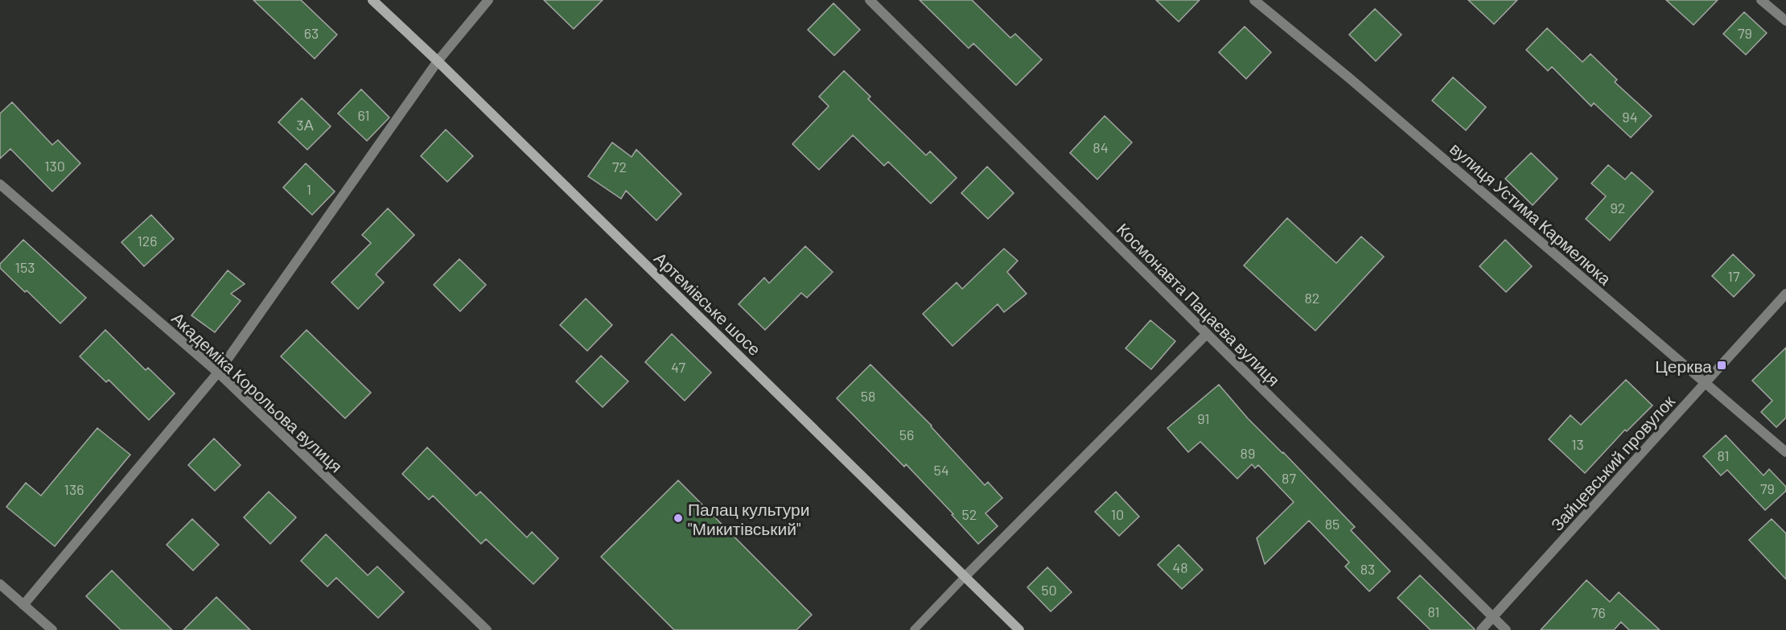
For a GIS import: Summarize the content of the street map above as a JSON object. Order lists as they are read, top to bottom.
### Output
{
  "streets": {
    "main road": ["Артемівське шосе"],
    "street": [
      "вулиця Устима Кармелюка",
      "Космонавта Пацаєва вулиця",
      "Академіка Корольова вулиця",
      "Зайцевський провулок"
    ]
  },
  "crossings": [
    ["вулиця Устима Кармелюка", "Зайцевський провулок"],
    ["Космонавта Пацаєва вулиця", "Зайцевський провулок"]
  ],
  "places": {
    "transit": ["Церква"],
    "other": ["Палац культури \"Микитівський\""]
  },
  "house_numbers": [
    "63",
    "79",
    "61",
    "94",
    "3А",
    "84",
    "130",
    "72",
    "1",
    "92",
    "126",
    "153",
    "17",
    "82",
    "47",
    "58",
    "91",
    "56",
    "13",
    "89",
    "81",
    "54",
    "87",
    "79",
    "136",
    "52",
    "10",
    "85",
    "48",
    "83",
    "50",
    "81",
    "76"
  ]
}
